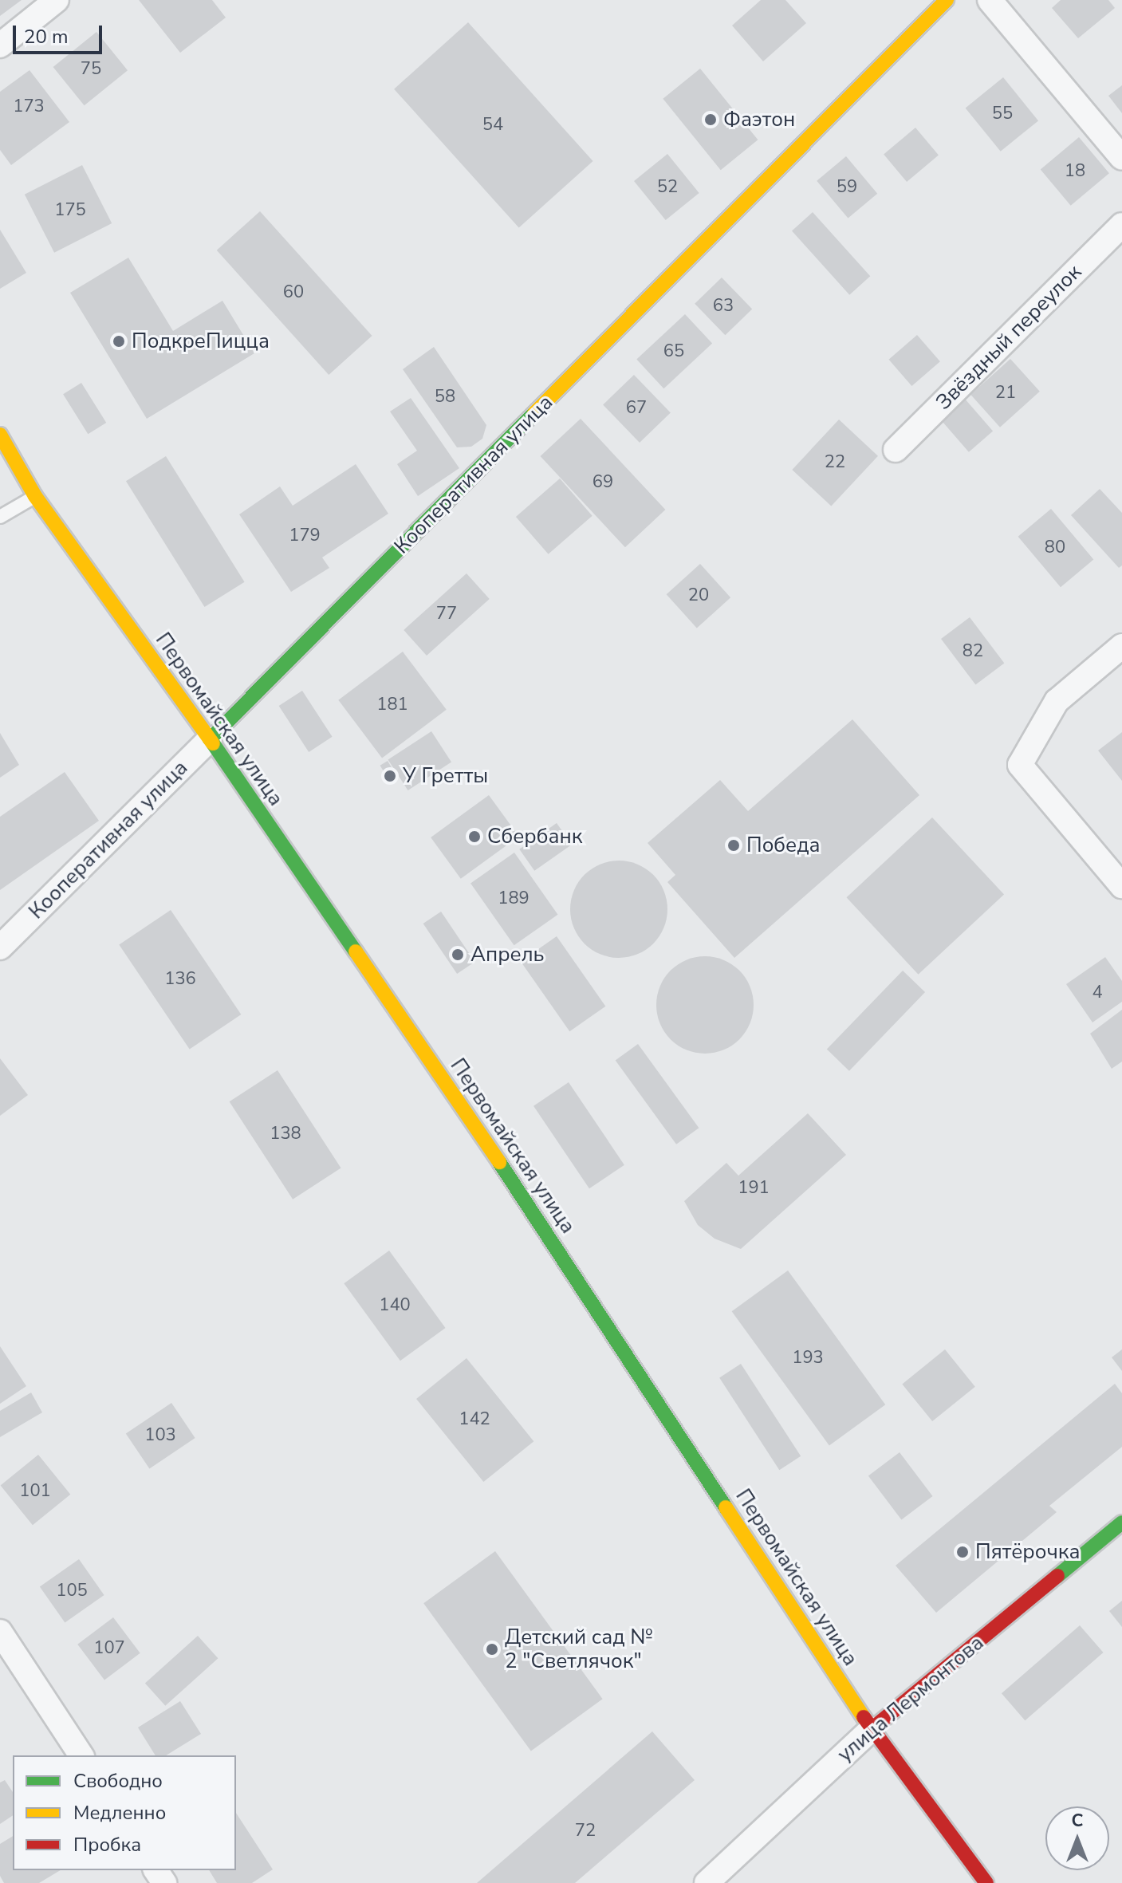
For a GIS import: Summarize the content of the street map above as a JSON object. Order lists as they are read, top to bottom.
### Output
{
  "streets": {
    "main road": ["Кооперативная улица", "Первомайская улица", "улица Лермонтова"],
    "street": ["Звёздный переулок"]
  },
  "crossings": [
    ["Кооперативная улица", "Первомайская улица"],
    ["Первомайская улица", "улица Лермонтова"]
  ],
  "places": [
    "Фаэтон",
    "ПодкреПицца",
    "У Гретты",
    "Сбербанк",
    "Победа",
    "Апрель",
    "Пятёрочка",
    "Детский сад № 2 \"Светлячок\""
  ],
  "house_numbers": [
    "75",
    "173",
    "55",
    "54",
    "18",
    "52",
    "59",
    "175",
    "60",
    "63",
    "65",
    "21",
    "58",
    "67",
    "22",
    "69",
    "179",
    "80",
    "20",
    "77",
    "82",
    "181",
    "189",
    "136",
    "4",
    "138",
    "191",
    "140",
    "193",
    "142",
    "103",
    "101",
    "105",
    "107",
    "72"
  ],
  "legend": ["Свободно", "Медленно", "Пробка"],
  "scale_bar": "20 m",
  "north": "top"
}
